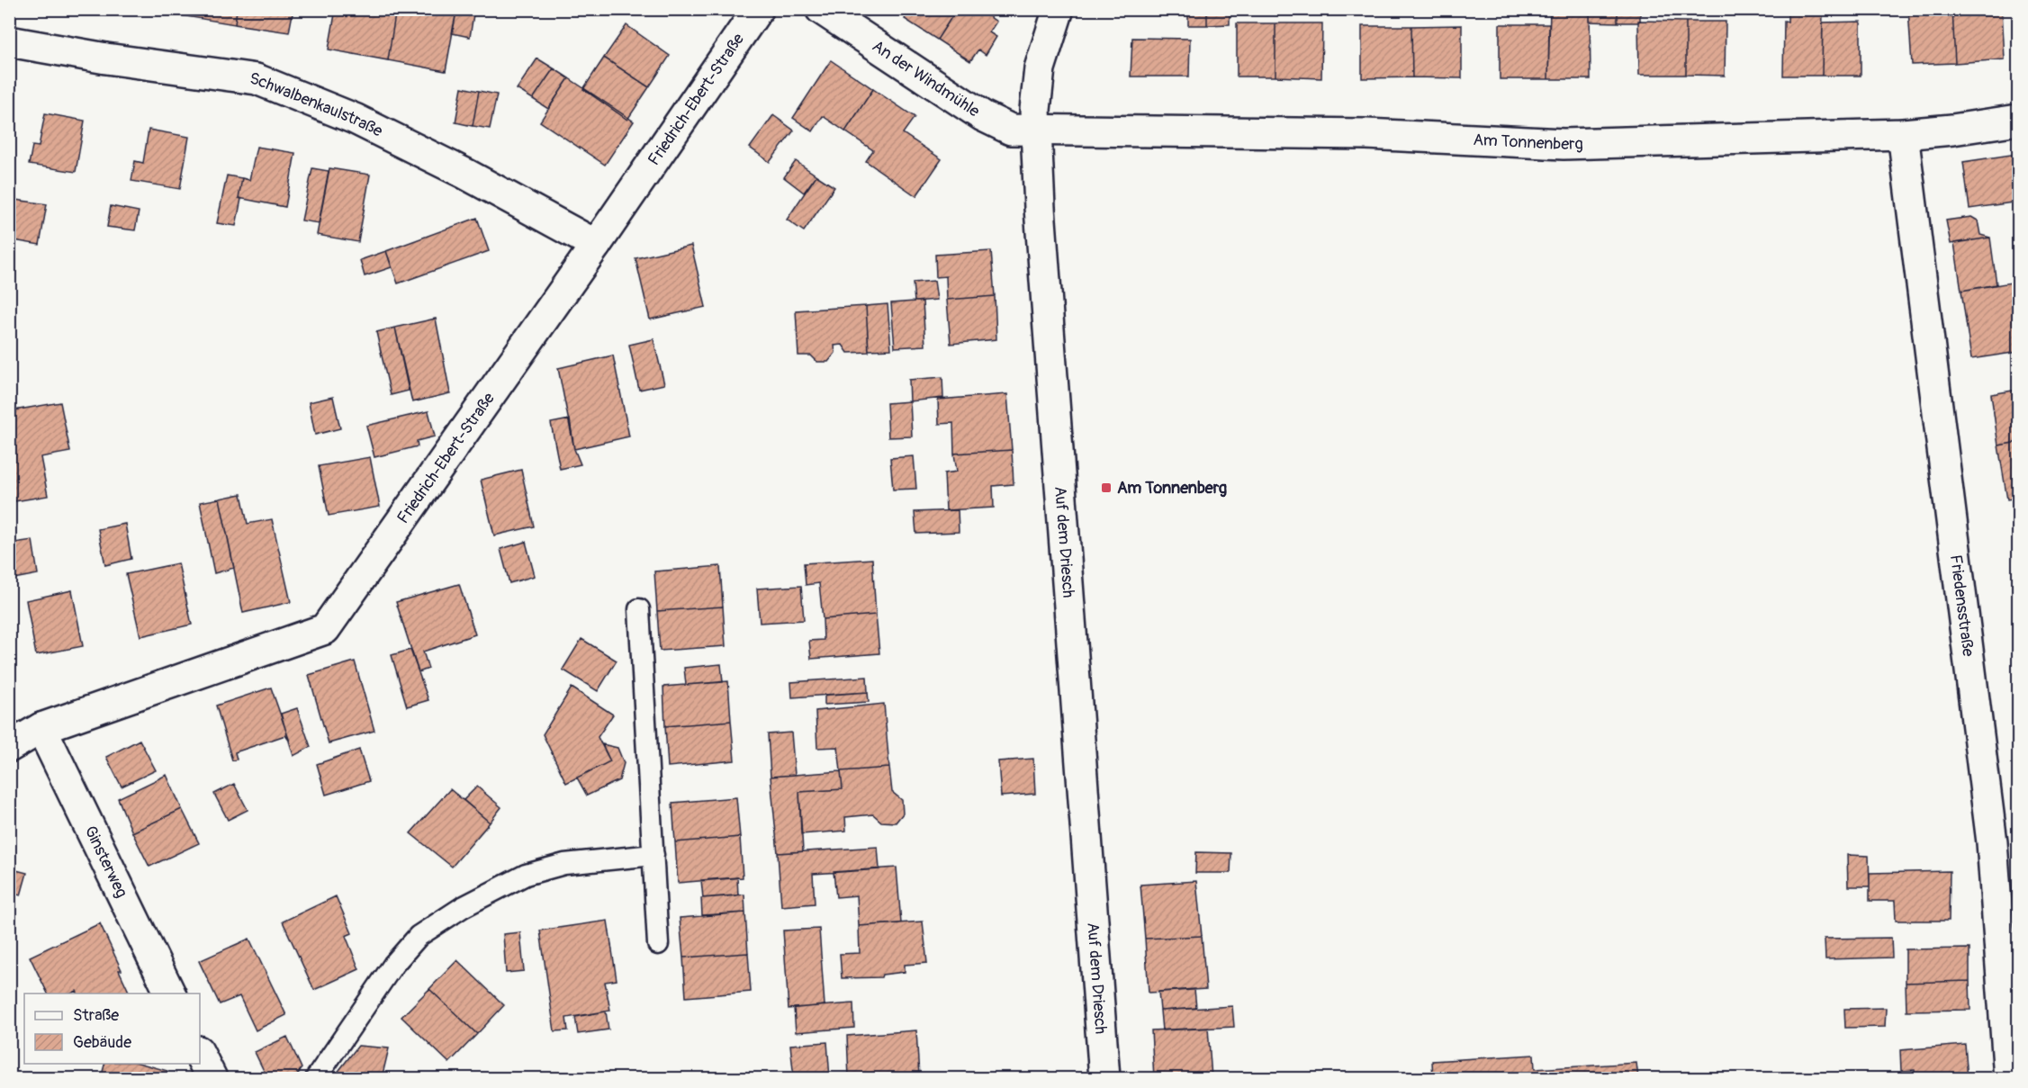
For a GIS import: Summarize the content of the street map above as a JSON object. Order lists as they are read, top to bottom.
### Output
{
  "streets": {
    "street": [
      "An der Windmühle",
      "Friedrich-Ebert-Straße",
      "Schwalbenkaulstraße",
      "Am Tonnenberg",
      "Auf dem Driesch",
      "Friedensstraße",
      "Ginsterweg"
    ]
  },
  "crossings": [
    ["An der Windmühle", "Am Tonnenberg"],
    ["An der Windmühle", "Auf dem Driesch"],
    ["Friedrich-Ebert-Straße", "Schwalbenkaulstraße"],
    ["Friedrich-Ebert-Straße", "Ginsterweg"],
    ["Am Tonnenberg", "Auf dem Driesch"],
    ["Am Tonnenberg", "Friedensstraße"]
  ],
  "places": {
    "transit": ["Am Tonnenberg"]
  },
  "legend": ["Straße", "Gebäude"]
}
